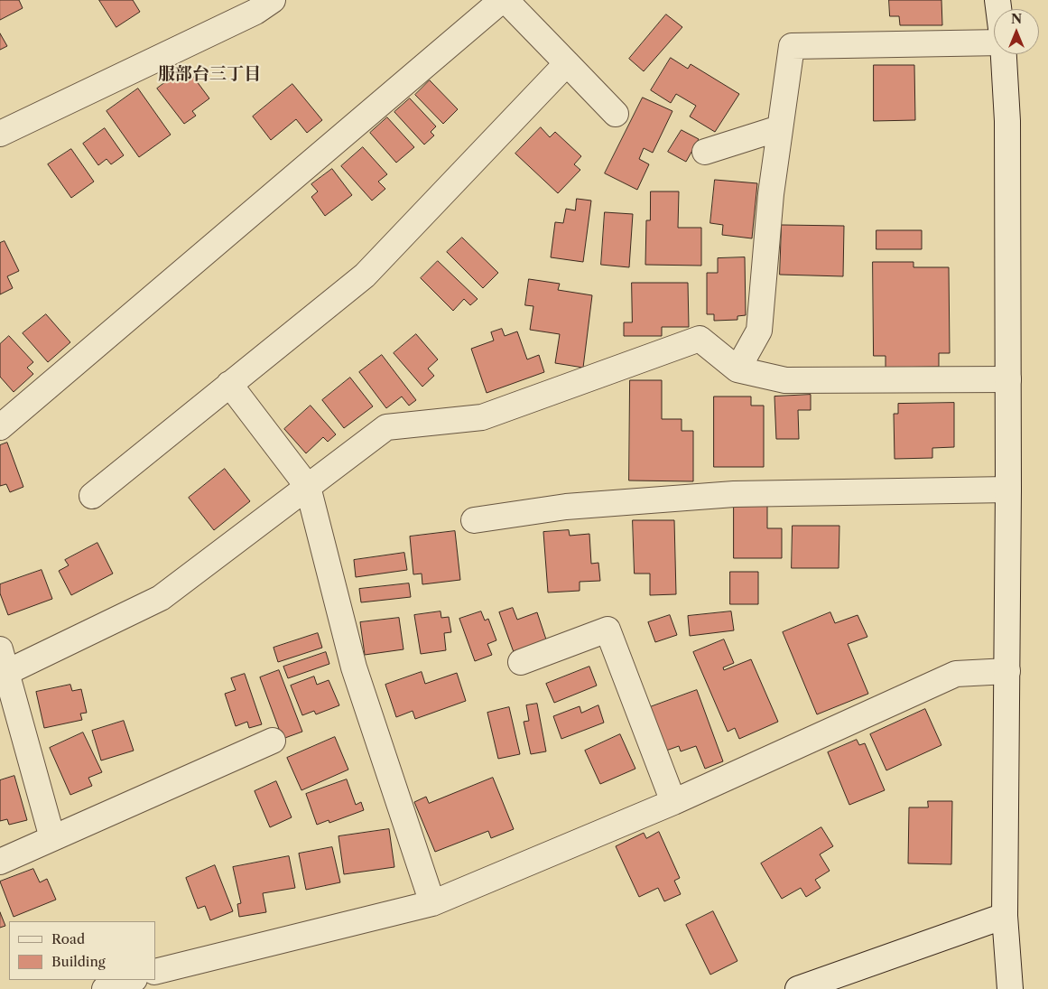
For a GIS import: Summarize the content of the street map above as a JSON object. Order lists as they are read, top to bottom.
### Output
{
  "districts": ["服部台三丁目"],
  "legend": ["Road", "Building"],
  "north": "top"
}
